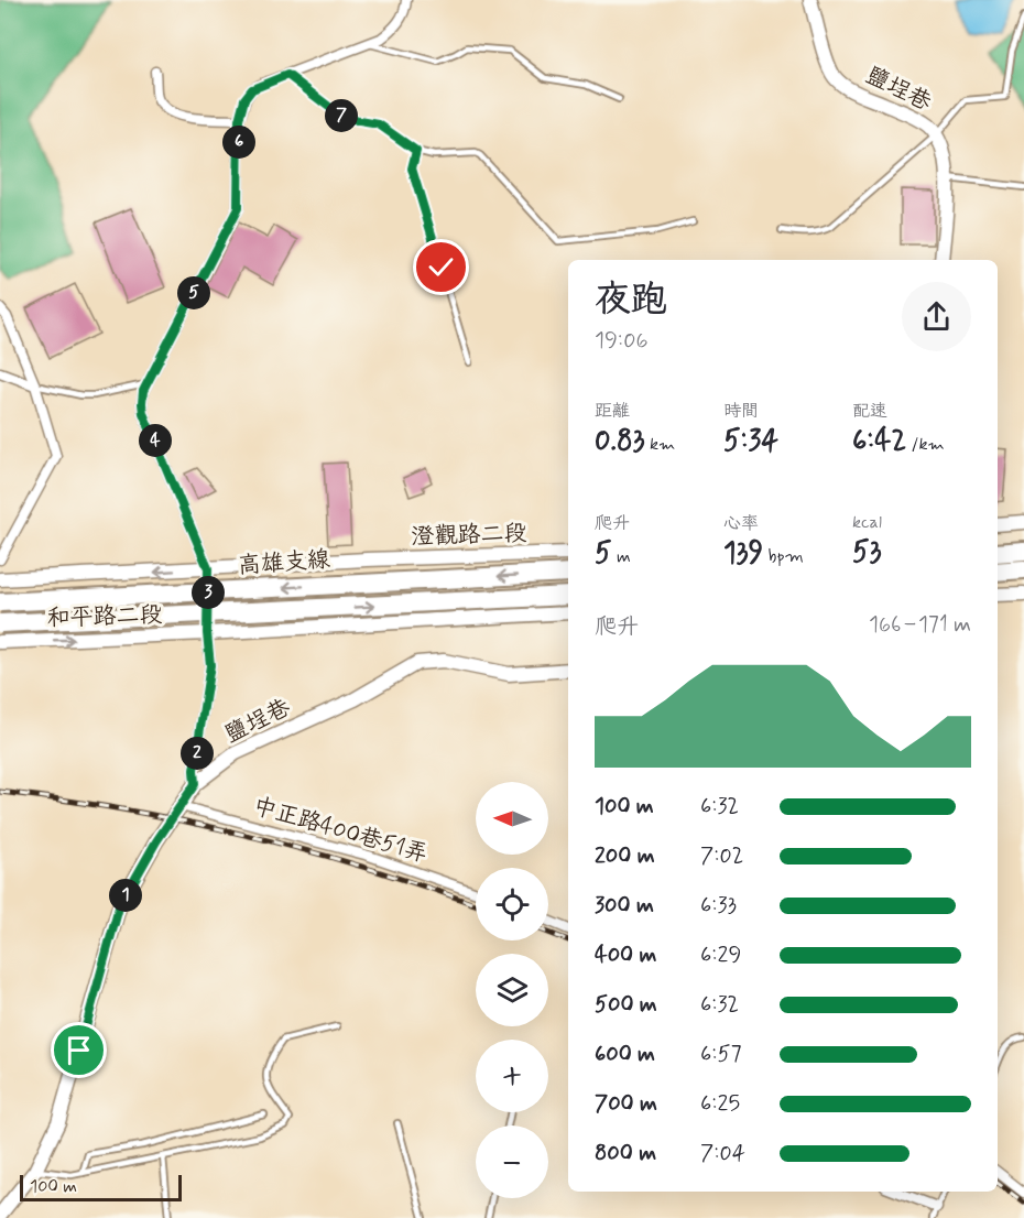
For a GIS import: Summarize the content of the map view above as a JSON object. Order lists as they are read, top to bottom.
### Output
{
  "streets": {
    "highway": ["高雄支線"],
    "street": [
      "鹽埕巷",
      "澄觀路二段",
      "和平路二段",
      "中正路400巷51弄"
    ]
  },
  "crossings": [
    ["鹽埕巷", "中正路400巷51弄"],
    ["澄觀路二段", "和平路二段"]
  ],
  "scale_bar": "100 m",
  "north": "left",
  "page": {
    "pins": [
      "7",
      "6",
      "5",
      "4",
      "3",
      "2",
      "1"
    ],
    "heading": ["夜跑", "19:06"],
    "stats": [
      ["距離", "0.83 km"],
      ["時間", "5:34"],
      ["配速", "6:42 /km"],
      ["爬升", "5 m"],
      ["心率", "139 bpm"],
      ["kcal", "53"]
    ],
    "chart": ["爬升", "166–171 m"],
    "map_buttons": ["+", "−"],
    "list": [
      {
        "name": "100 m",
        "note": "6:32"
      },
      {
        "name": "200 m",
        "note": "7:02"
      },
      {
        "name": "300 m",
        "note": "6:33"
      },
      {
        "name": "400 m",
        "note": "6:29"
      },
      {
        "name": "500 m",
        "note": "6:32"
      },
      {
        "name": "600 m",
        "note": "6:57"
      },
      {
        "name": "700 m",
        "note": "6:25"
      },
      {
        "name": "800 m",
        "note": "7:04"
      }
    ],
    "scale": "100 m"
  }
}
